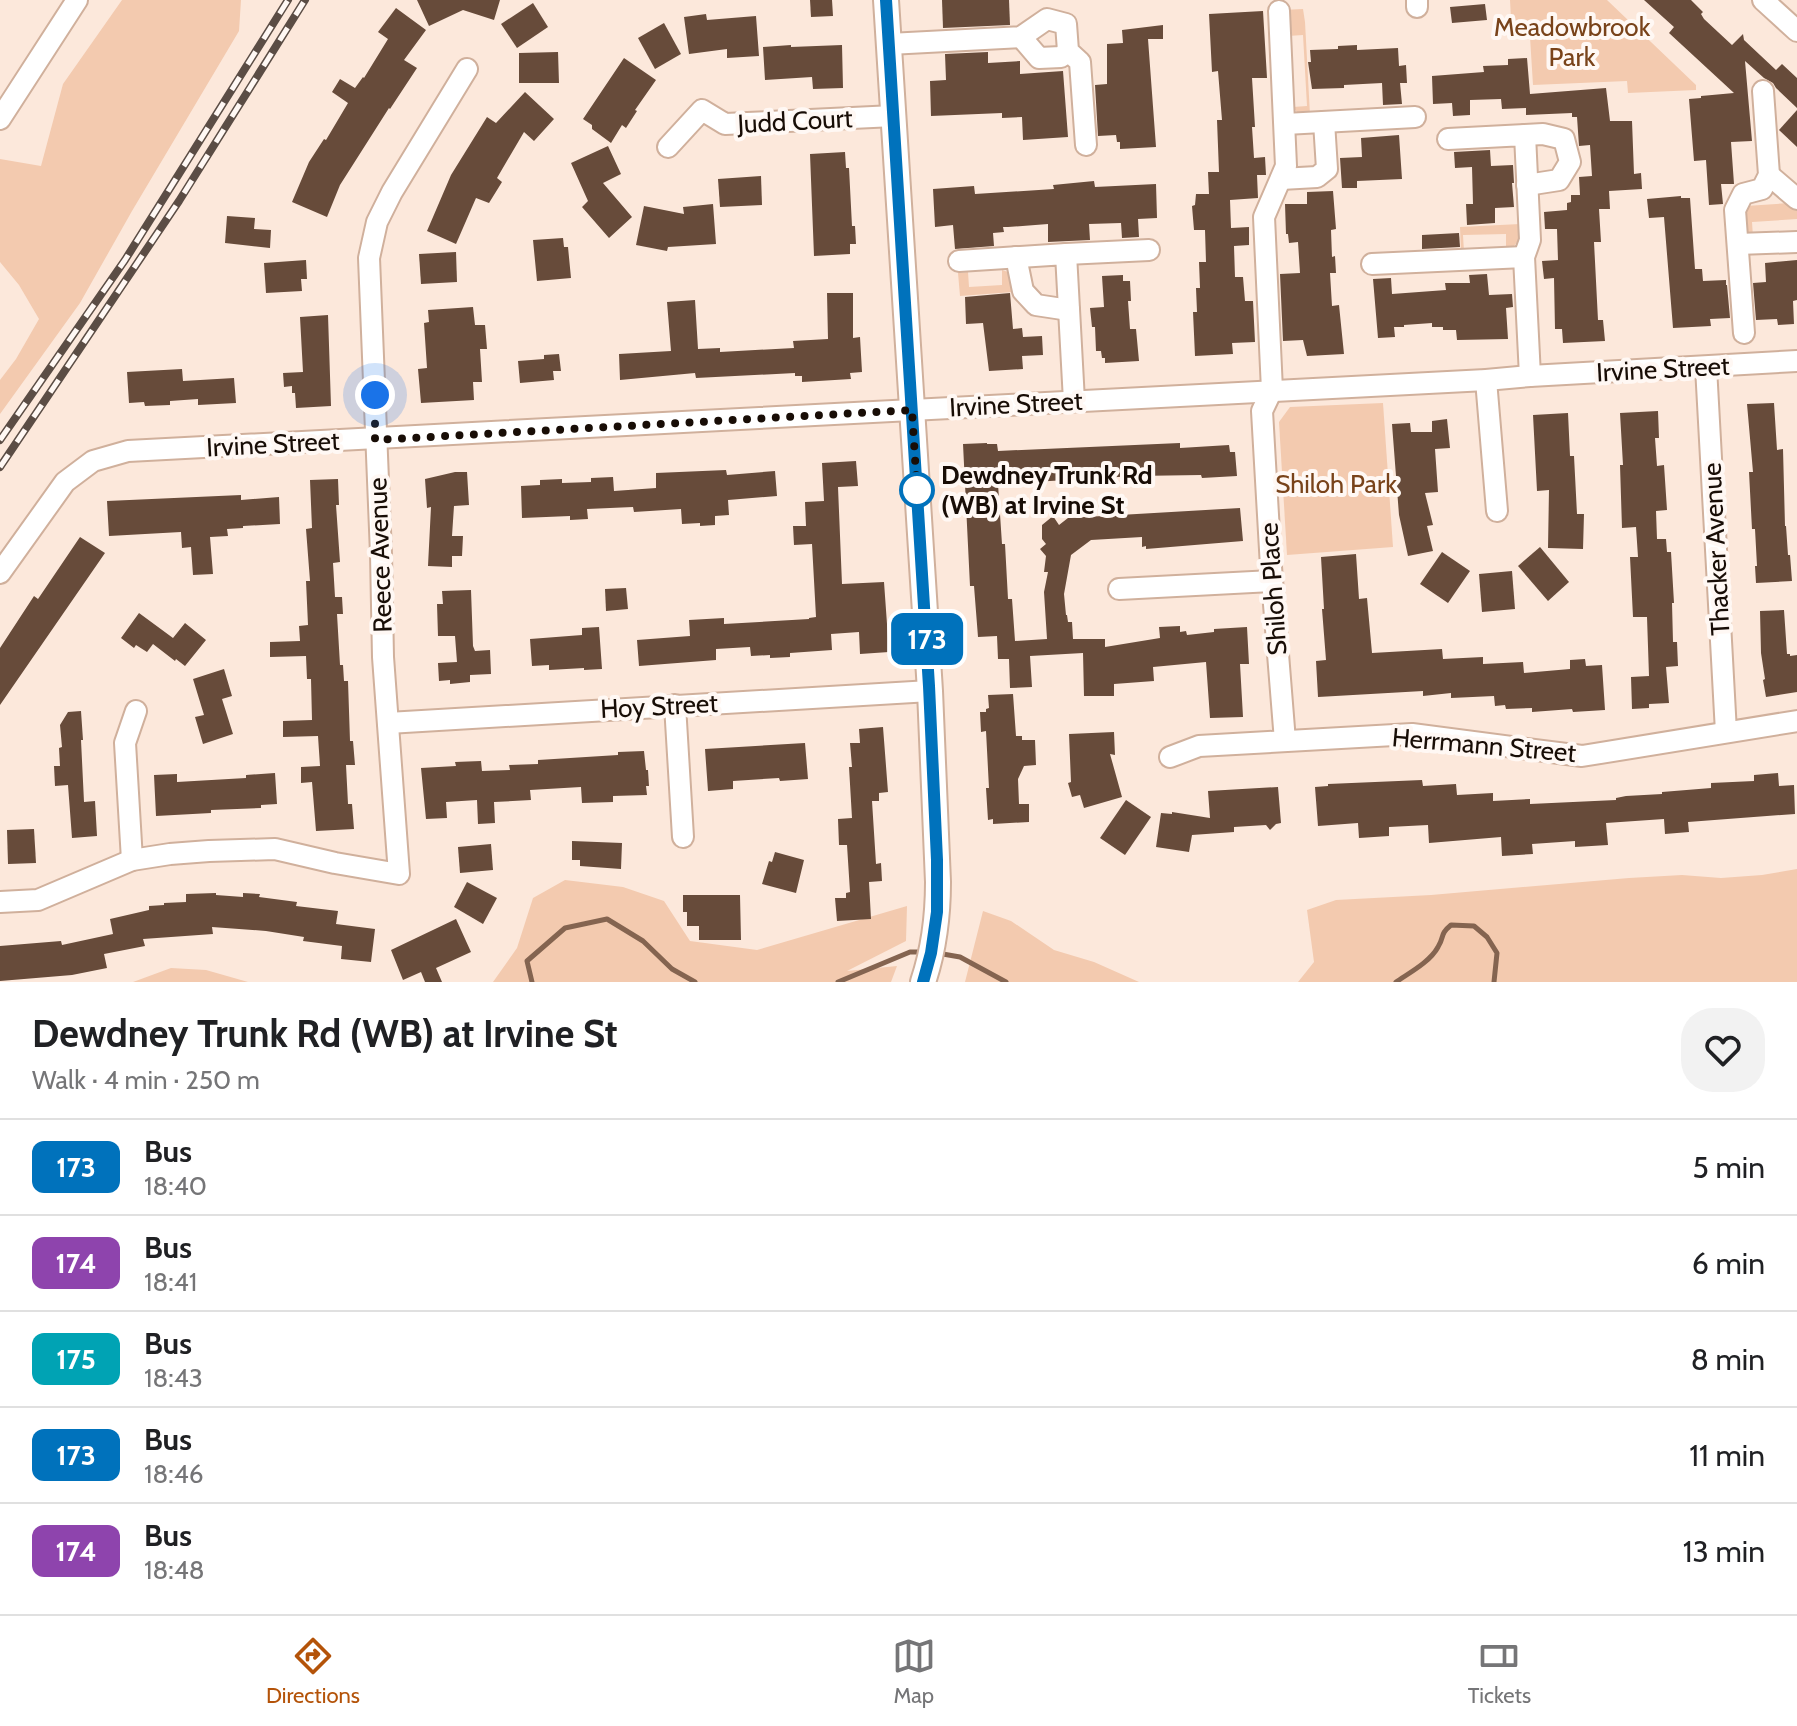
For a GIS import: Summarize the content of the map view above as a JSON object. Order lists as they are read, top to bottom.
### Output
{
  "streets": {
    "street": [
      "Judd Court",
      "Irvine Street",
      "Thacker Avenue",
      "Reece Avenue",
      "Shiloh Place",
      "Hoy Street",
      "Herrmann Street"
    ]
  },
  "crossings": [
    ["Irvine Street", "Thacker Avenue"],
    ["Irvine Street", "Reece Avenue"],
    ["Irvine Street", "Shiloh Place"],
    ["Thacker Avenue", "Herrmann Street"],
    ["Reece Avenue", "Hoy Street"],
    ["Shiloh Place", "Herrmann Street"]
  ],
  "parks": ["Meadowbrook Park", "Shiloh Park"],
  "places": ["Dewdney Trunk Rd (WB) at Irvine St"],
  "lines": ["bus line 173"],
  "page": {
    "on_map": "173",
    "heading": ["Dewdney Trunk Rd (WB) at Irvine St", "Walk · 4 min · 250 m"],
    "list": [
      {
        "mark": "173",
        "name": "Bus",
        "note": "18:40",
        "value": "5 min"
      },
      {
        "mark": "174",
        "name": "Bus",
        "note": "18:41",
        "value": "6 min"
      },
      {
        "mark": "175",
        "name": "Bus",
        "note": "18:43",
        "value": "8 min"
      },
      {
        "mark": "173",
        "name": "Bus",
        "note": "18:46",
        "value": "11 min"
      },
      {
        "mark": "174",
        "name": "Bus",
        "note": "18:48",
        "value": "13 min"
      }
    ],
    "tabs": ["Directions", "Map", "Tickets"]
  }
}
